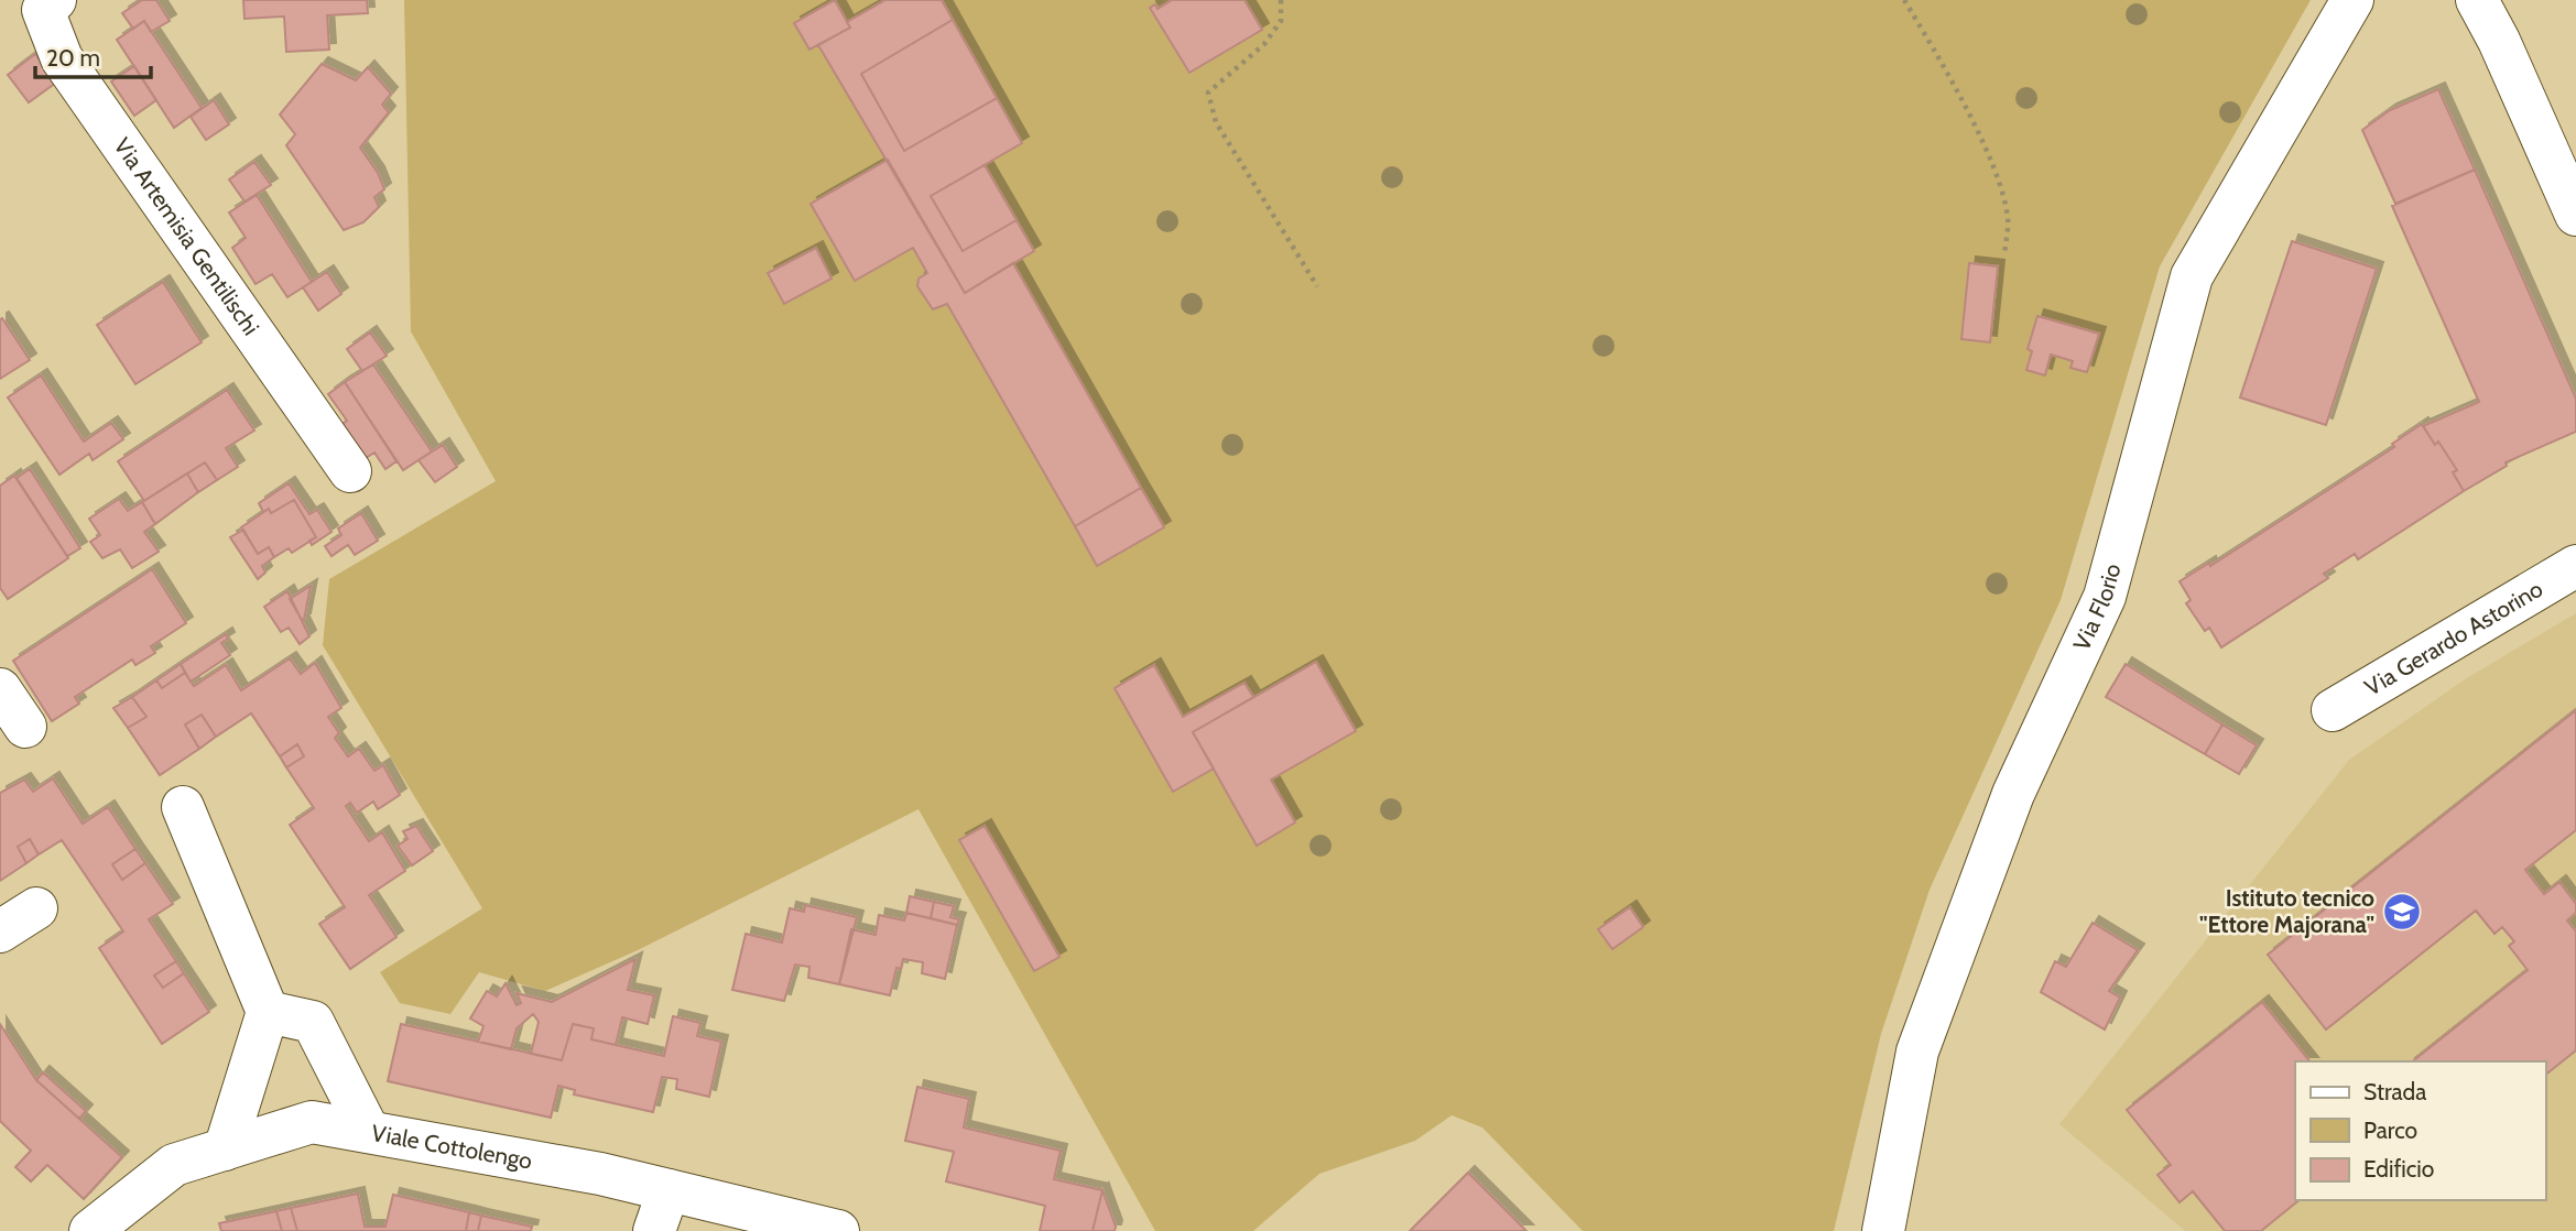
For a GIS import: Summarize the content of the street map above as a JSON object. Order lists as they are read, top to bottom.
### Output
{
  "streets": {
    "street": [
      "Via Artemisia Gentilischi",
      "Via Florio",
      "Via Gerardo Astorino",
      "Viale Cottolengo"
    ]
  },
  "places": {
    "school or university": ["Istituto tecnico \"Ettore Majorana\""]
  },
  "legend": ["Strada", "Parco", "Edificio"],
  "scale_bar": "20 m"
}
